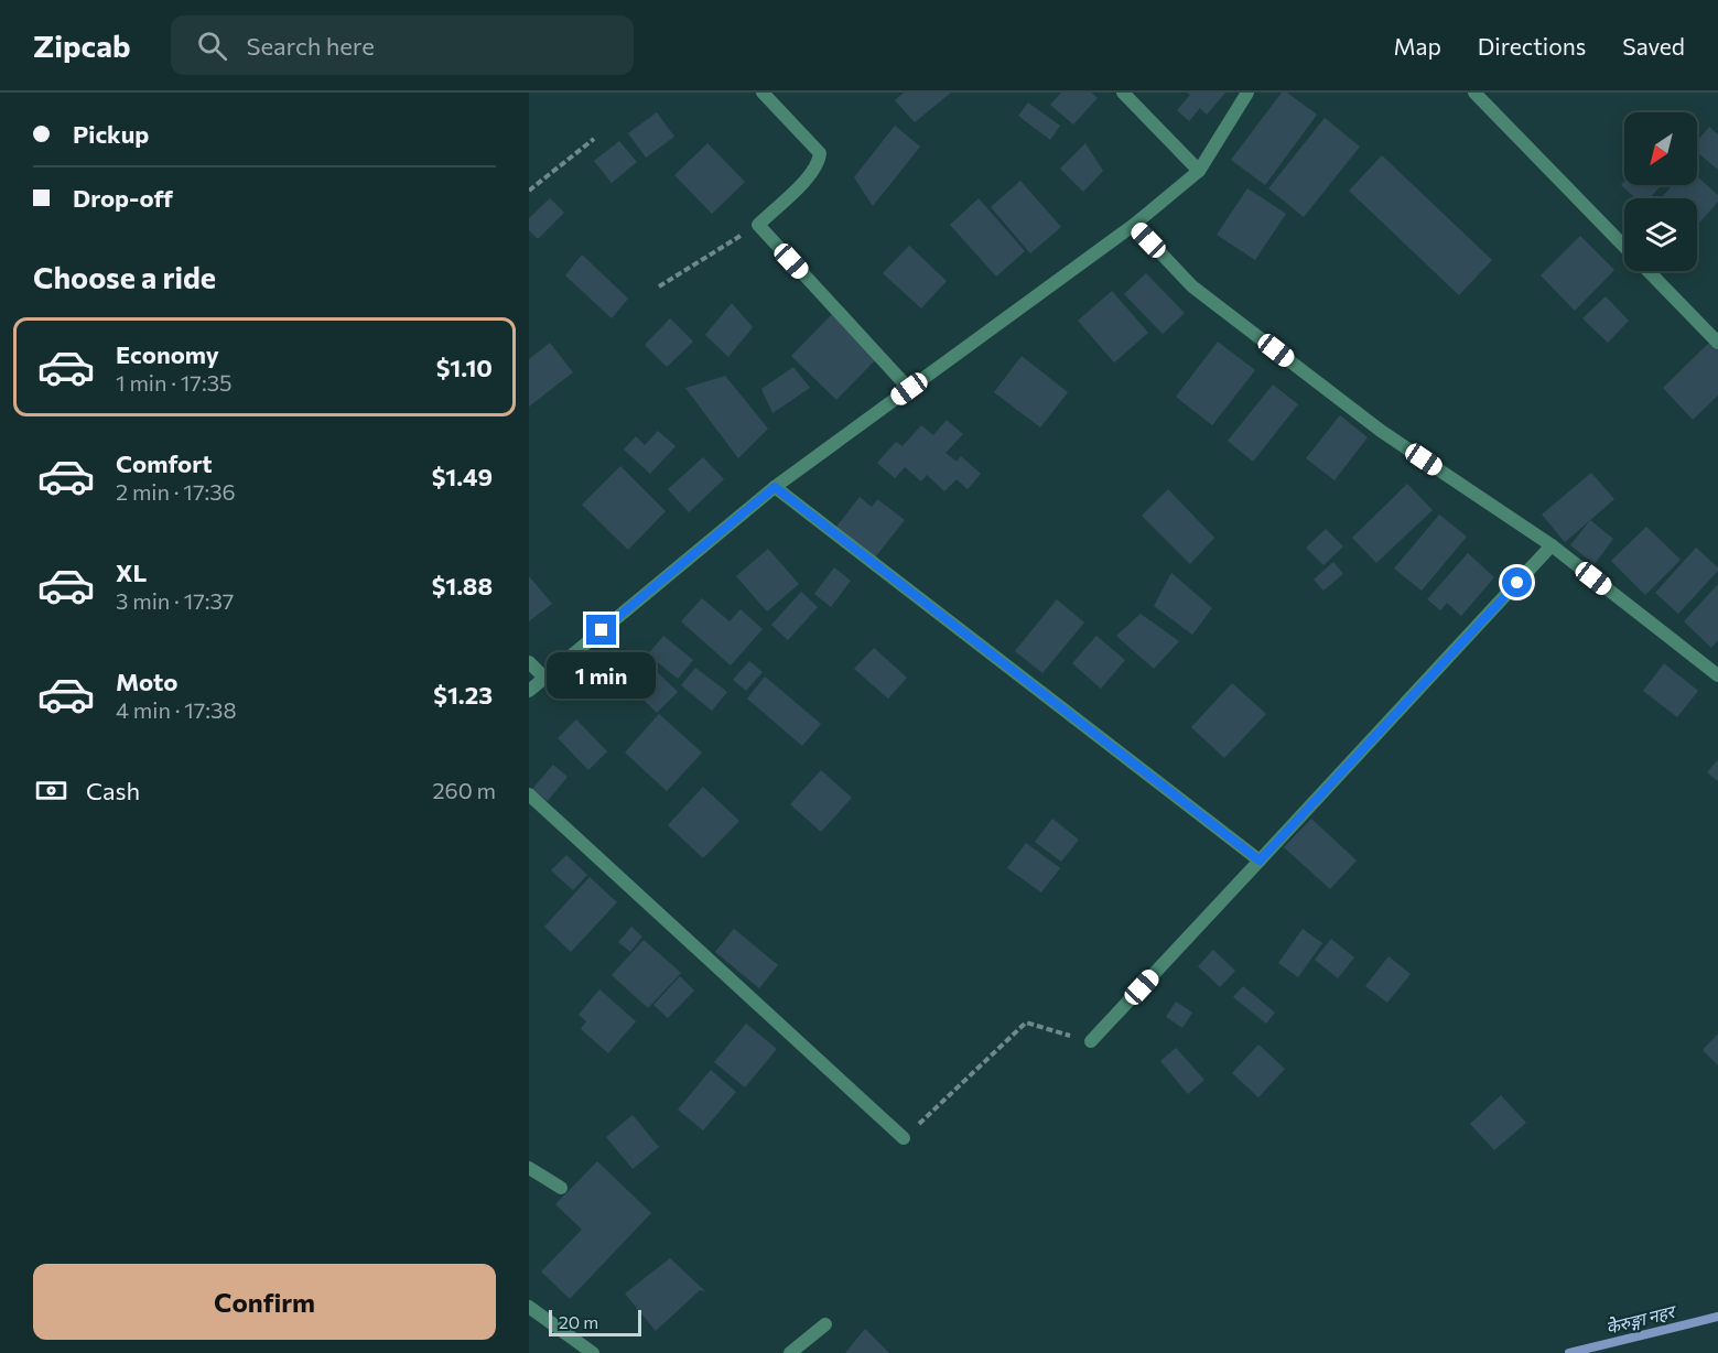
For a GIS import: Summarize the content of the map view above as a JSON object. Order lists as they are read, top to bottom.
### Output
{
  "water": ["केेरुङ्गा नहर"],
  "scale_bar": "20 m",
  "north": "bottom left",
  "page": {
    "header": "Zipcab",
    "search": "Search here",
    "nav": ["Map", "Directions", "Saved"],
    "banner": ["Pickup", "Drop-off"],
    "heading": "Choose a ride",
    "list": [
      {
        "name": "Economy",
        "note": "1 min · 17:35",
        "value": "$1.10"
      },
      {
        "name": "Comfort",
        "note": "2 min · 17:36",
        "value": "$1.49"
      },
      {
        "name": "XL",
        "note": "3 min · 17:37",
        "value": "$1.88"
      },
      {
        "name": "Moto",
        "note": "4 min · 17:38",
        "value": "$1.23"
      }
    ],
    "bubble": "1 min",
    "pay": ["Cash", "260 m"],
    "buttons": "Confirm",
    "scale": "20 m"
  }
}
